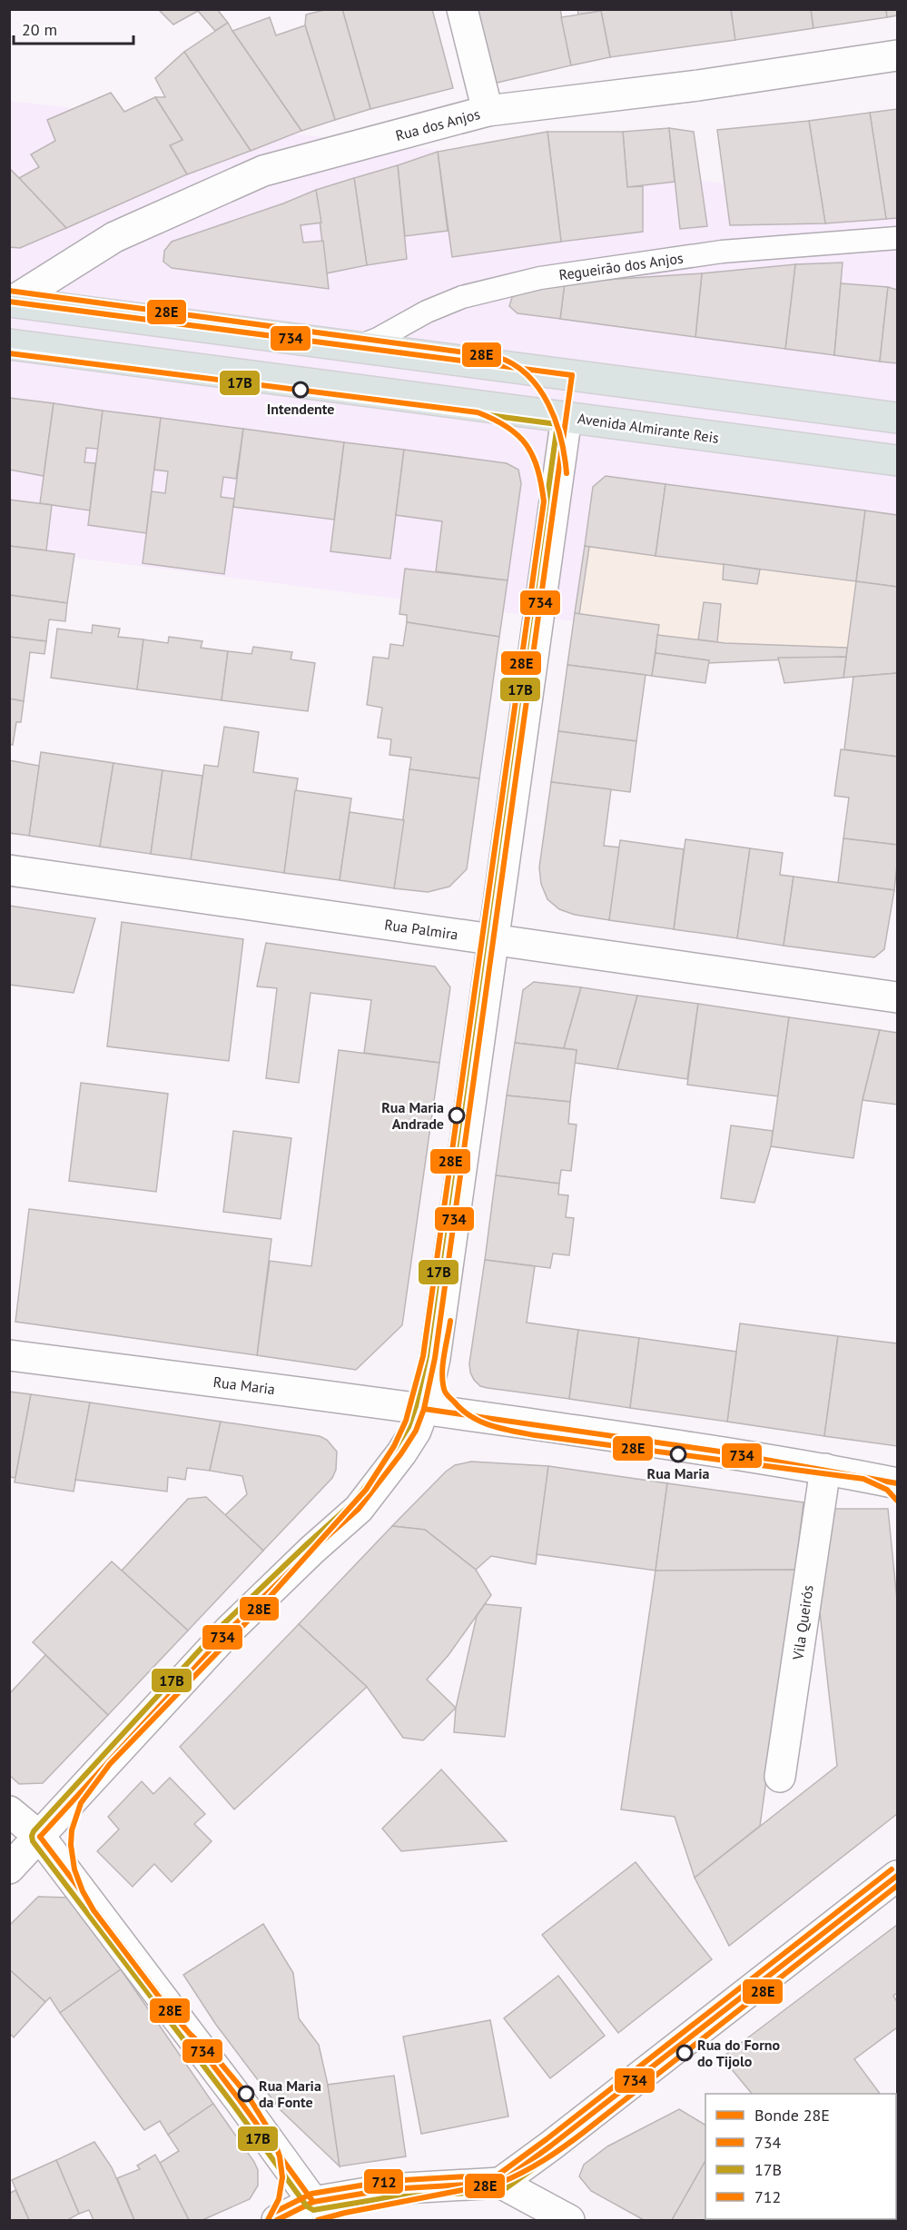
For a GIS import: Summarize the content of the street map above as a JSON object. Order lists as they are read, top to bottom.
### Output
{
  "streets": {
    "main road": ["Avenida Almirante Reis"],
    "street": [
      "Rua dos Anjos",
      "Rua Palmira",
      "Rua Maria",
      "Vila Queirós"
    ],
    "lane": ["Regueirão dos Anjos"]
  },
  "crossings": [
    ["Rua Maria", "Vila Queirós"]
  ],
  "places": [
    "Intendente",
    "Rua Maria Andrade",
    "Rua Maria",
    "Rua do Forno do Tijolo",
    "Rua Maria da Fonte"
  ],
  "lines": [
    "tram line 28E",
    "transit line 734",
    "transit line 17B",
    "transit line 712"
  ],
  "legend": [
    "Bonde 28E",
    "734",
    "17B",
    "712"
  ],
  "scale_bar": "20 m"
}
